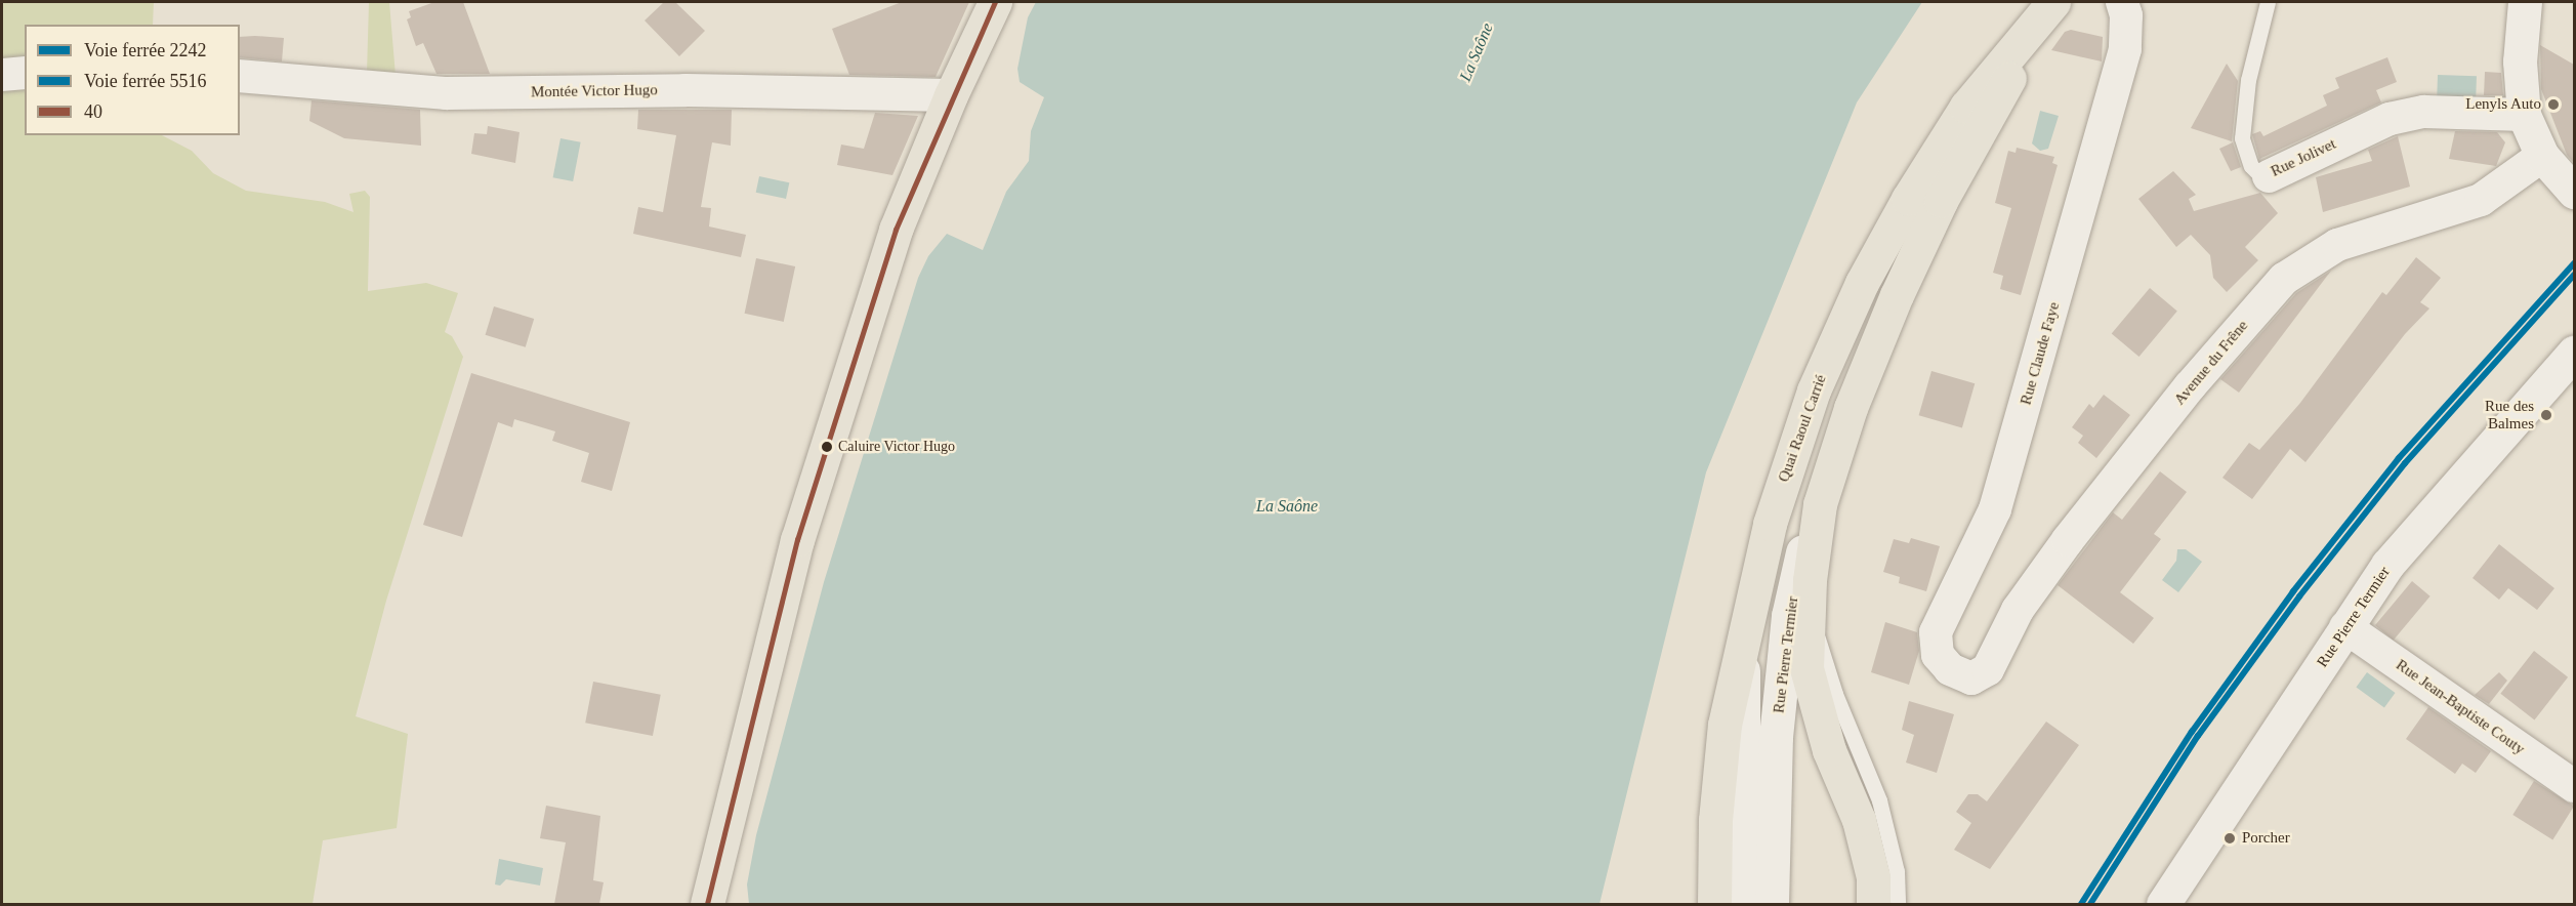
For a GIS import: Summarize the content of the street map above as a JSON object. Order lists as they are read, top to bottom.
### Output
{
  "streets": {
    "main road": ["Quai Raoul Carrié"],
    "street": [
      "Montée Victor Hugo",
      "Rue Jolivet",
      "Rue Claude Faye",
      "Avenue du Frêne",
      "Rue Pierre Termier",
      "Rue Jean-Baptiste Couty"
    ]
  },
  "crossings": [
    ["Rue Claude Faye", "Avenue du Frêne"],
    ["Quai Raoul Carrié", "Rue Pierre Termier"],
    ["Rue Pierre Termier", "Rue Jean-Baptiste Couty"]
  ],
  "water": ["La Saône"],
  "places": [
    "Lenyls Auto",
    "Rue des Balmes",
    "Caluire Victor Hugo",
    "Porcher"
  ],
  "lines": ["transit line 40", "rail line 2242", "rail line 5516"],
  "legend": ["Voie ferrée 2242", "Voie ferrée 5516", "40"]
}
